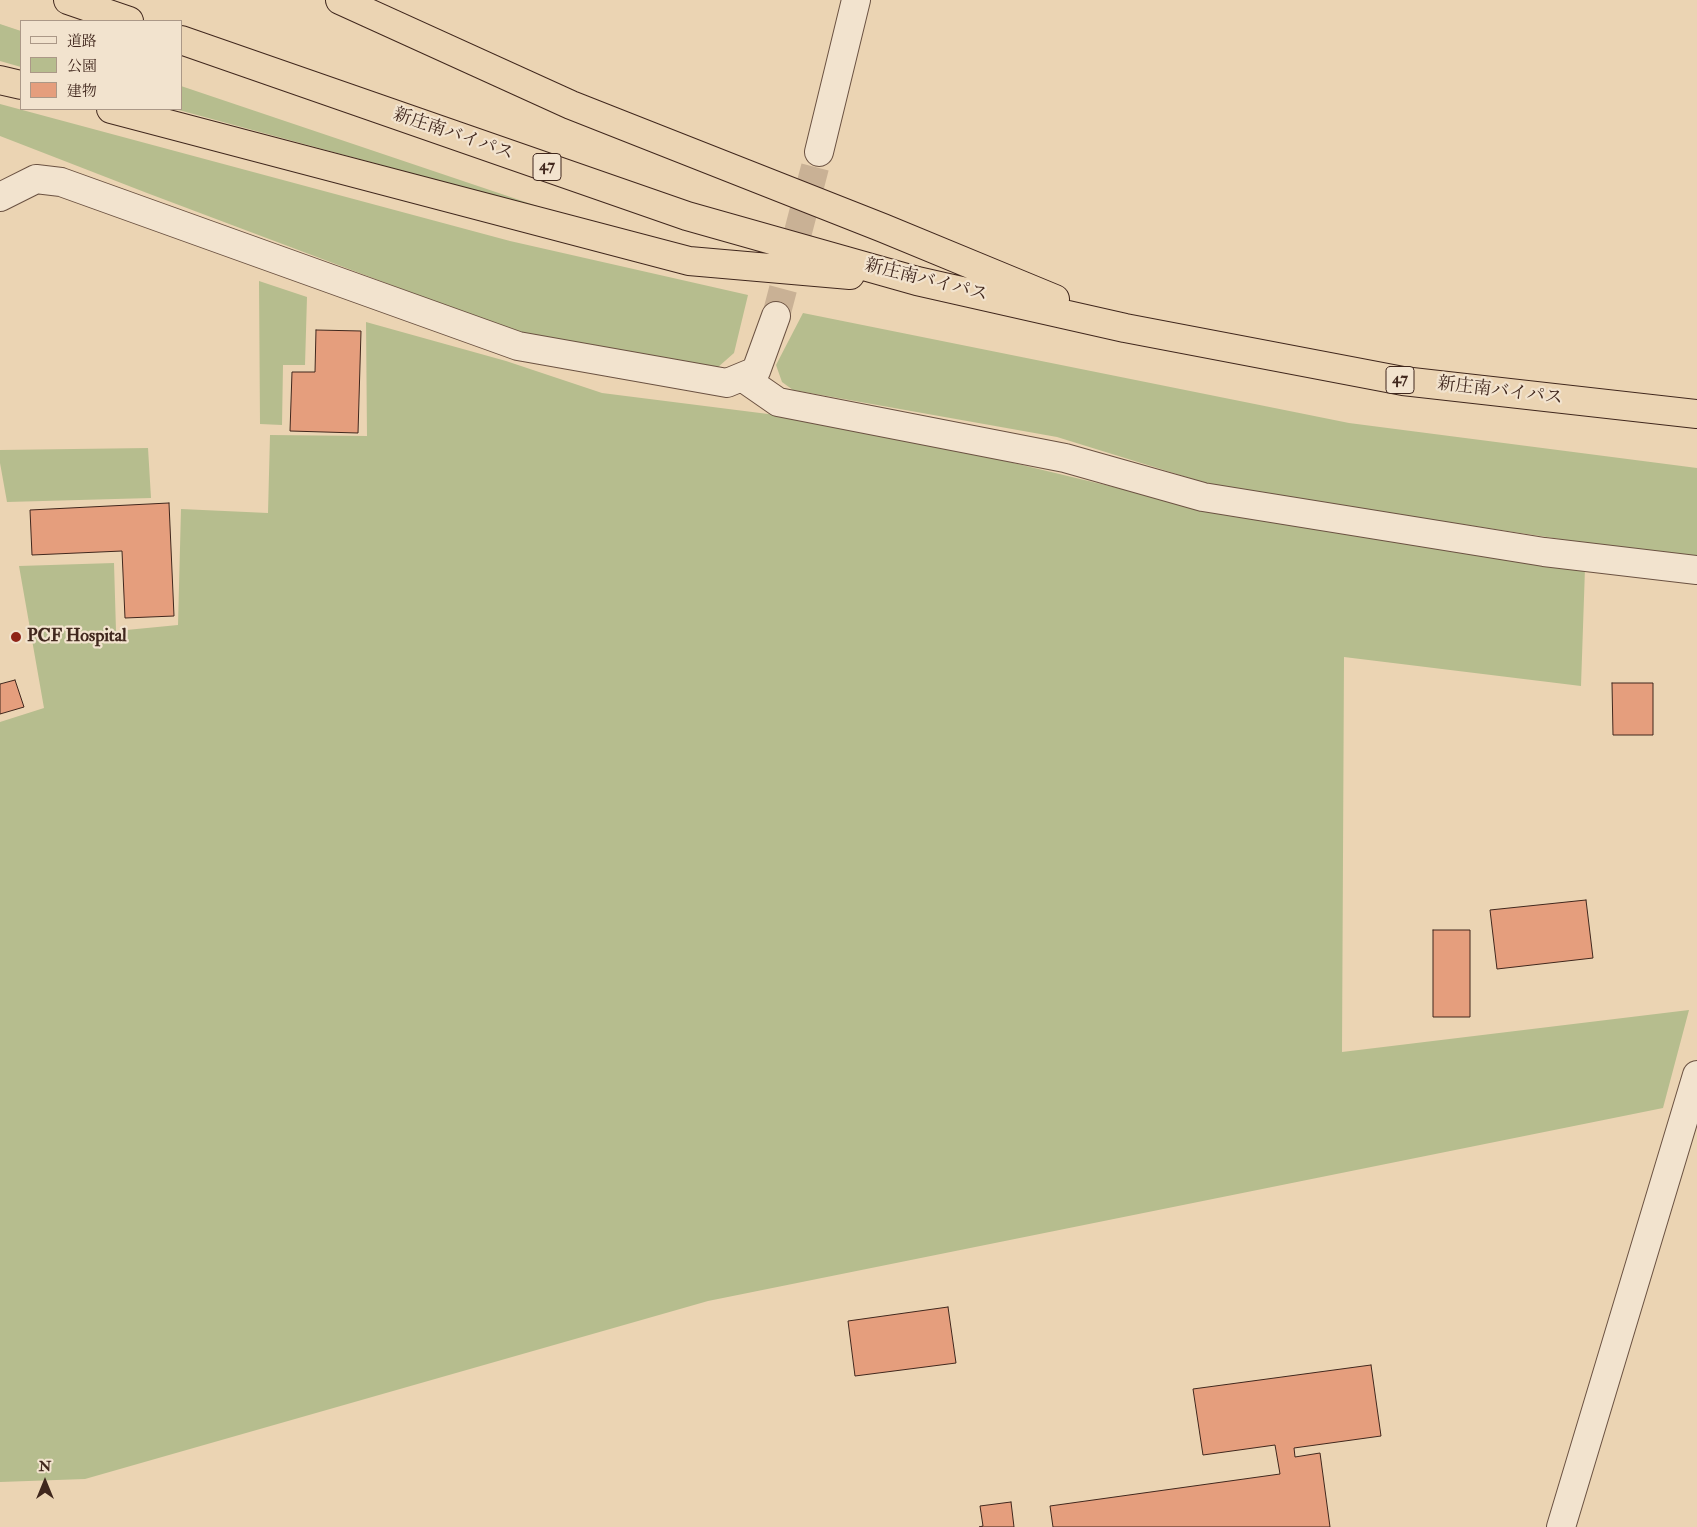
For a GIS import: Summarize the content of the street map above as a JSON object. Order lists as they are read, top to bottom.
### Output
{
  "streets": {
    "highway": ["新庄南バイパス", "47"]
  },
  "places": ["PCF Hospital"],
  "legend": ["道路", "公園", "建物"],
  "north": "top"
}
